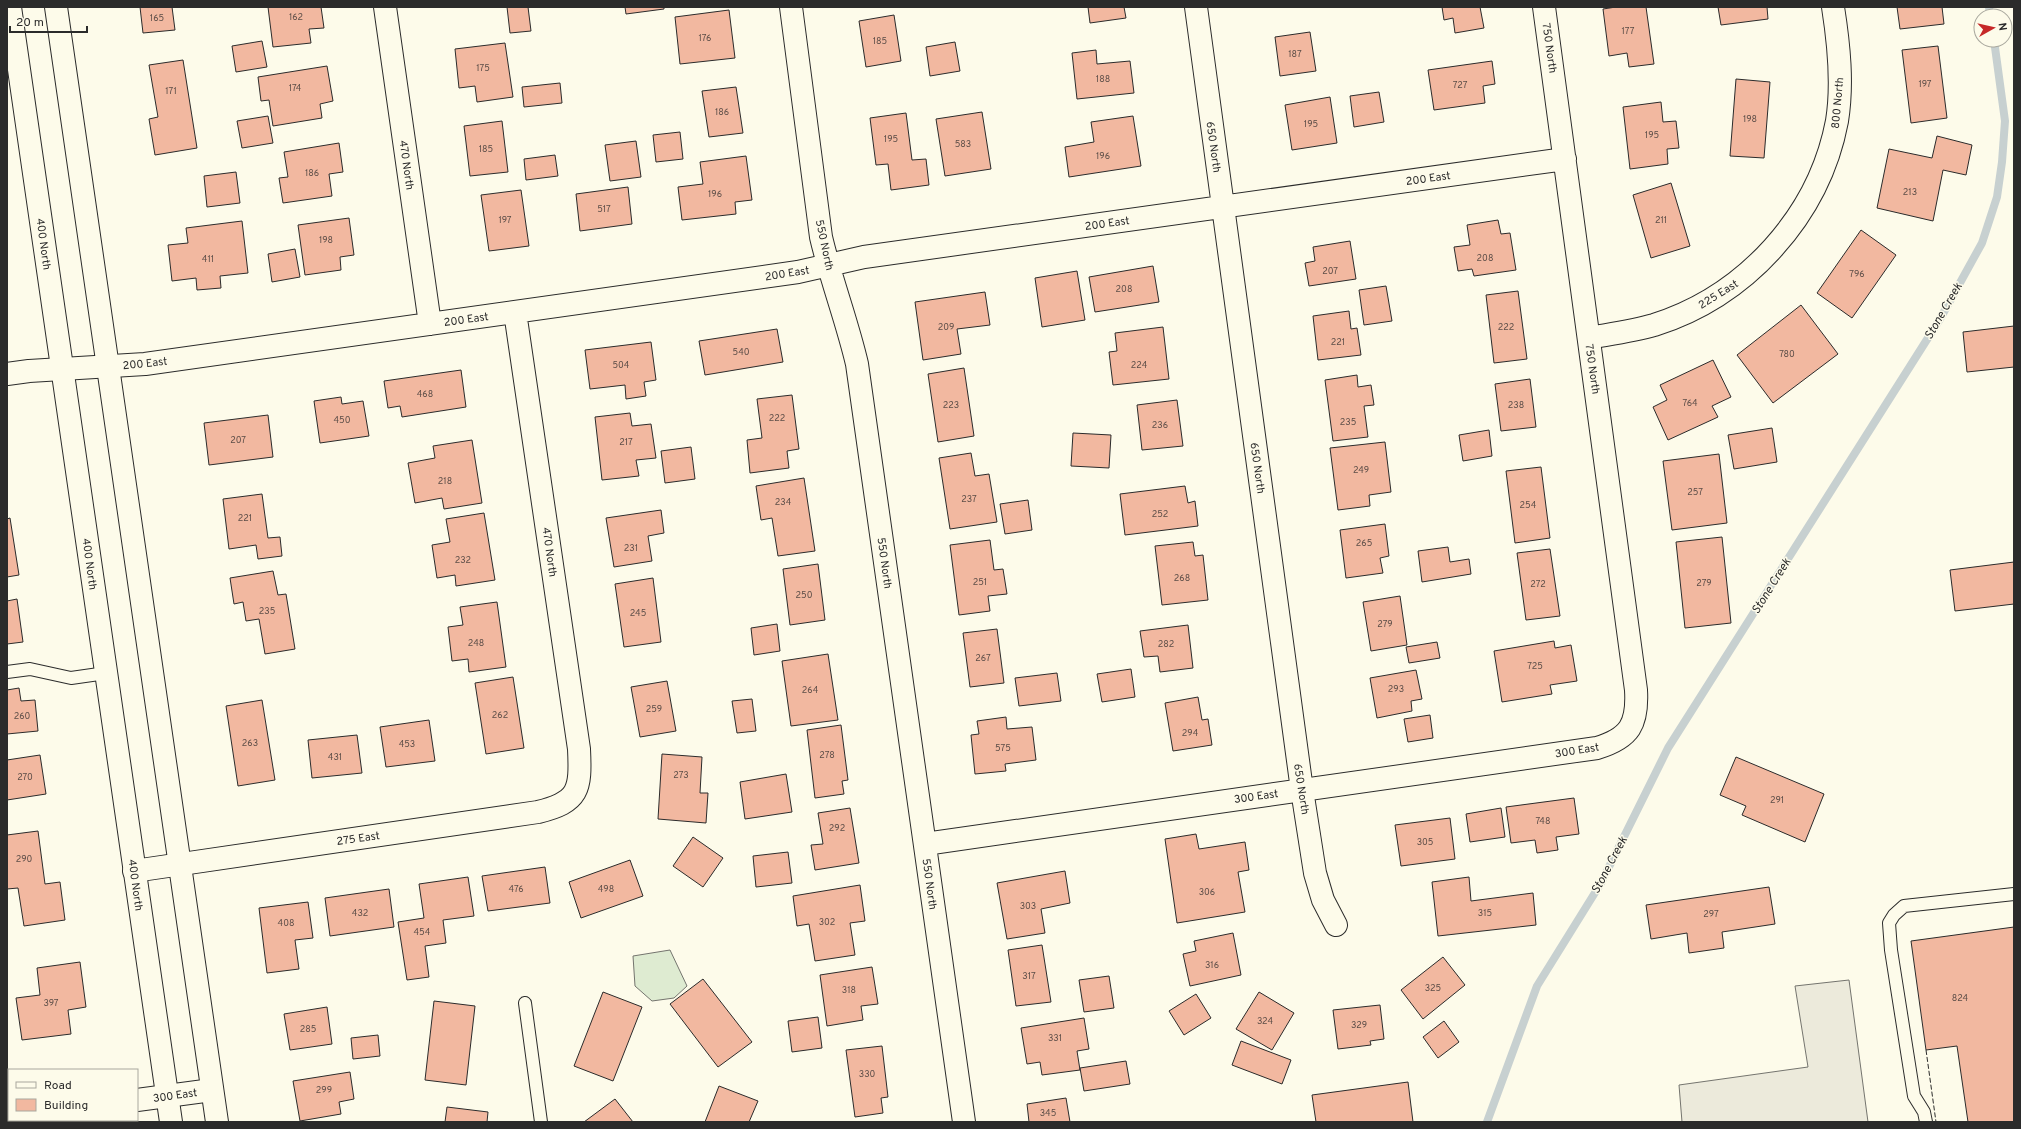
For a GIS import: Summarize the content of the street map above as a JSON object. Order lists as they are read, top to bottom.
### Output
{
  "streets": {
    "street": [
      "750 North",
      "800 North",
      "650 North",
      "470 North",
      "200 East",
      "400 North",
      "550 North",
      "225 East",
      "300 East",
      "275 East"
    ]
  },
  "crossings": [
    ["750 North", "200 East"],
    ["750 North", "225 East"],
    ["750 North", "300 East"],
    ["800 North", "225 East"],
    ["650 North", "200 East"],
    ["650 North", "300 East"],
    ["470 North", "200 East"],
    ["470 North", "275 East"],
    ["200 East", "400 North"],
    ["200 East", "550 North"],
    ["400 North", "300 East"],
    ["400 North", "275 East"],
    ["550 North", "300 East"]
  ],
  "water": ["Stone Creek"],
  "house_numbers": [
    "162",
    "165",
    "177",
    "176",
    "185",
    "187",
    "175",
    "188",
    "197",
    "727",
    "174",
    "171",
    "186",
    "198",
    "195",
    "195",
    "195",
    "583",
    "185",
    "196",
    "186",
    "213",
    "196",
    "517",
    "197",
    "211",
    "198",
    "208",
    "411",
    "207",
    "796",
    "208",
    "209",
    "222",
    "221",
    "540",
    "780",
    "504",
    "224",
    "468",
    "764",
    "223",
    "238",
    "222",
    "450",
    "235",
    "236",
    "207",
    "217",
    "249",
    "218",
    "257",
    "237",
    "234",
    "254",
    "252",
    "221",
    "265",
    "231",
    "232",
    "268",
    "251",
    "279",
    "272",
    "250",
    "235",
    "245",
    "279",
    "248",
    "282",
    "267",
    "725",
    "293",
    "264",
    "259",
    "262",
    "260",
    "294",
    "263",
    "453",
    "575",
    "278",
    "431",
    "273",
    "270",
    "291",
    "748",
    "292",
    "305",
    "290",
    "476",
    "498",
    "306",
    "303",
    "432",
    "315",
    "297",
    "302",
    "408",
    "454",
    "316",
    "317",
    "325",
    "318",
    "824",
    "397",
    "324",
    "329",
    "285",
    "331",
    "330",
    "299",
    "345"
  ],
  "legend": ["Road", "Building"],
  "scale_bar": "20 m",
  "north": "right"
}
